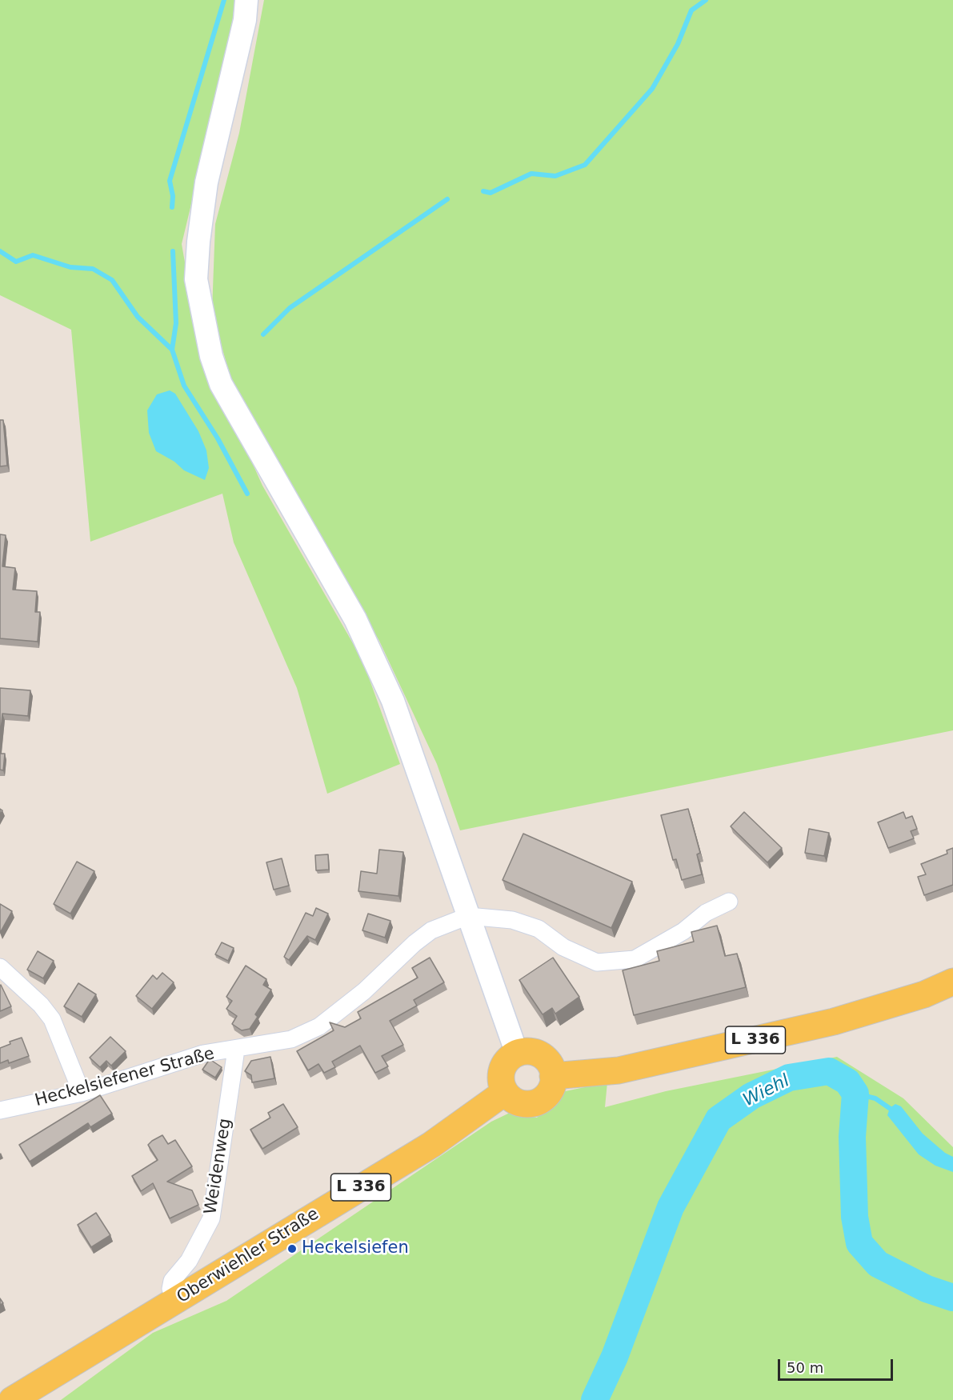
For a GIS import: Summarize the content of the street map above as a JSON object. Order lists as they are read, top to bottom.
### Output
{
  "streets": {
    "main road": ["L 336", "Oberwiehler Straße"],
    "street": ["Heckelsiefener Straße", "Weidenweg"]
  },
  "crossings": [
    ["L 336", "Oberwiehler Straße"],
    ["Heckelsiefener Straße", "Weidenweg"],
    ["Weidenweg", "Oberwiehler Straße"]
  ],
  "water": ["Wiehl"],
  "places": ["Heckelsiefen"],
  "scale_bar": "50 m"
}
